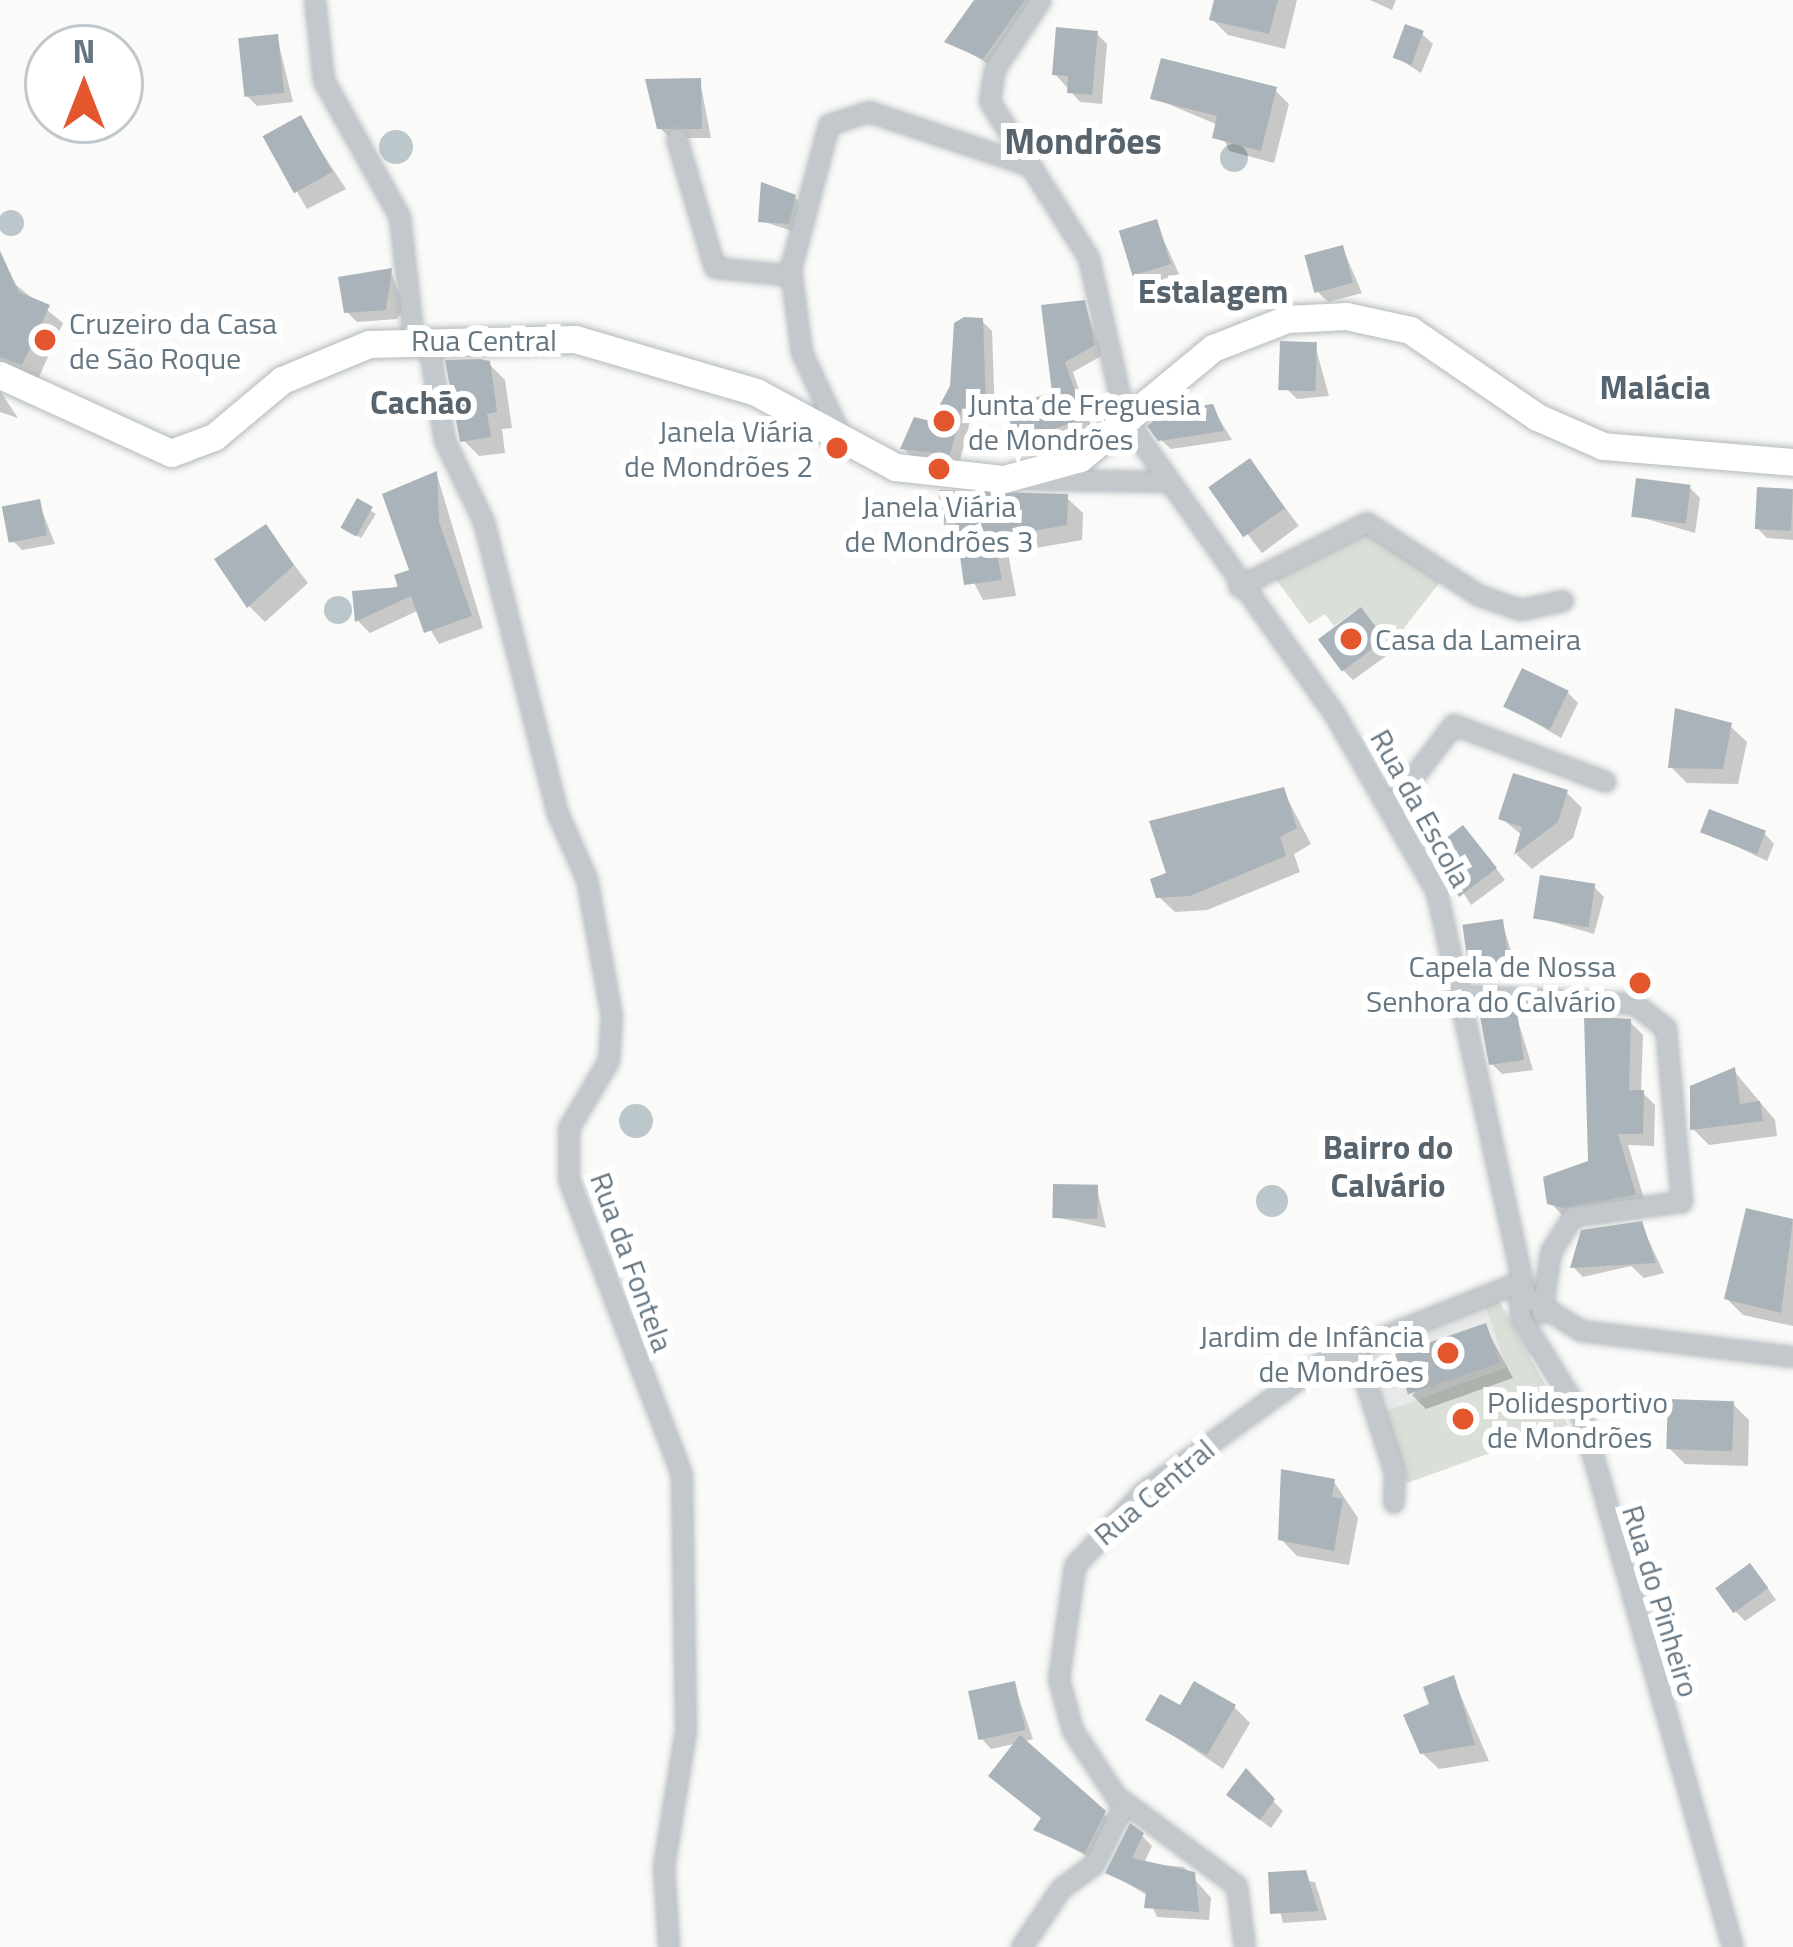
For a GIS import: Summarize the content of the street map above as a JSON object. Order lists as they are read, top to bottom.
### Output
{
  "streets": {
    "main road": ["Rua Central"],
    "street": ["Rua da Escola", "Rua da Fontela", "Rua do Pinheiro"]
  },
  "crossings": [
    ["Rua Central", "Rua da Escola"],
    ["Rua Central", "Rua da Fontela"],
    ["Rua Central", "Rua do Pinheiro"],
    ["Rua da Escola", "Rua do Pinheiro"]
  ],
  "districts": [
    "Mondrões",
    "Estalagem",
    "Malácia",
    "Cachão",
    "Bairro do Calvário"
  ],
  "places": [
    "Cruzeiro da Casa de São Roque",
    "Junta de Freguesia de Mondrões",
    "Janela Viária de Mondrões 2",
    "Janela Viária de Mondrões 3",
    "Casa da Lameira",
    "Capela de Nossa Senhora do Calvário",
    "Jardim de Infância de Mondrões",
    "Polidesportivo de Mondrões"
  ],
  "north": "top"
}
